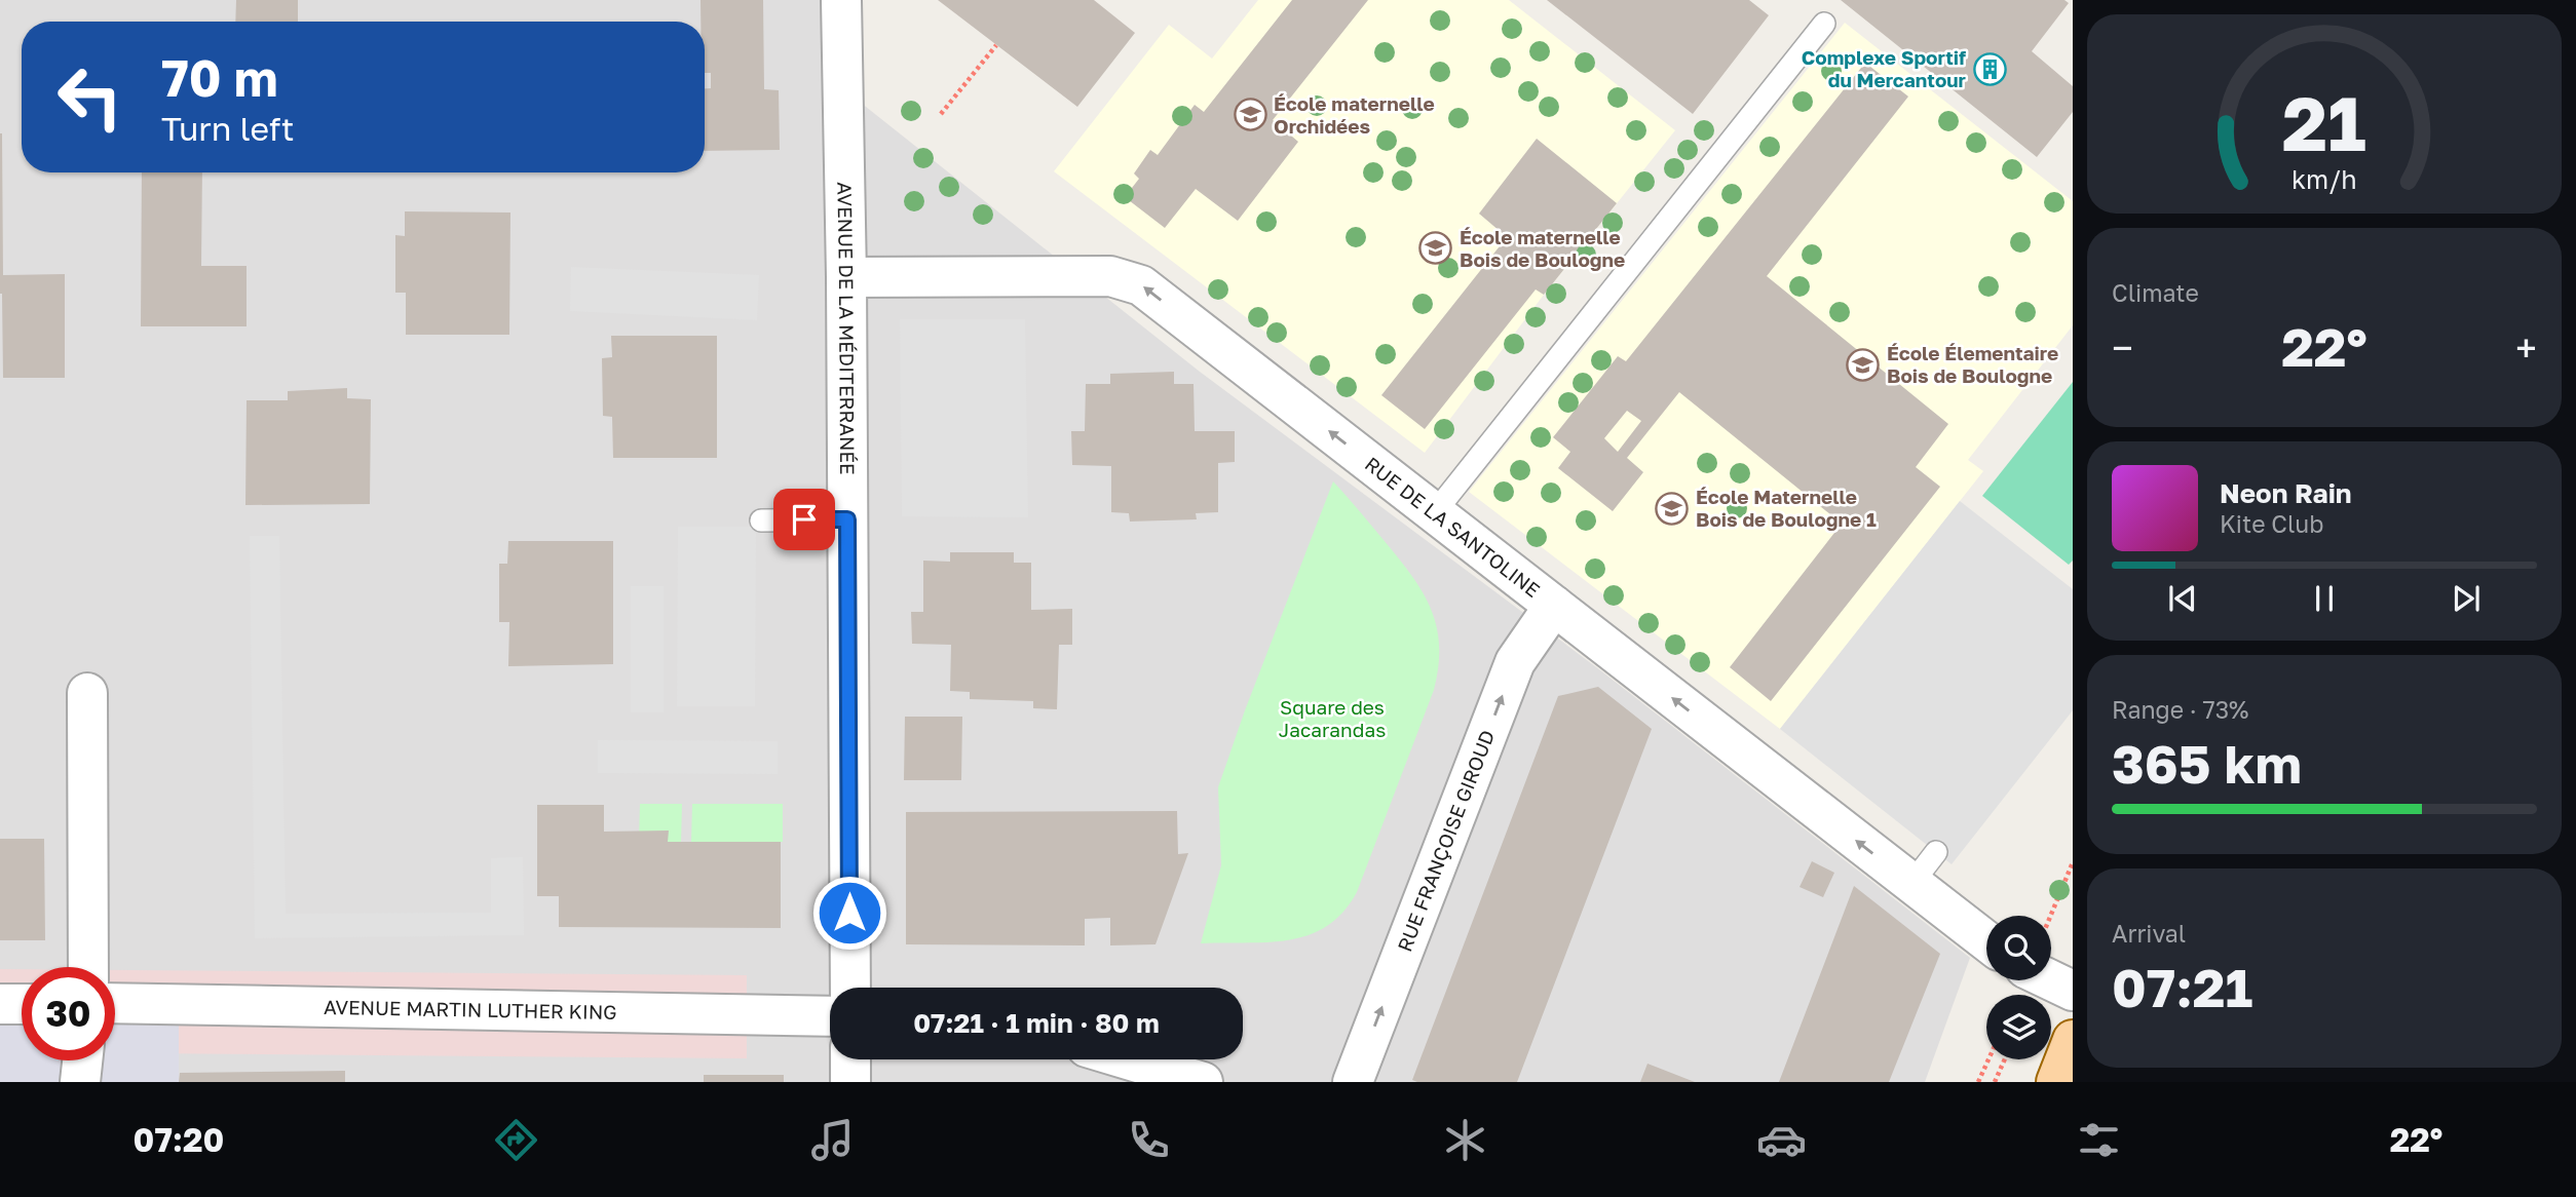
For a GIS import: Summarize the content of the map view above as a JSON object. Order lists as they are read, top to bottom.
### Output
{
  "streets": {
    "street": [
      "AVENUE DE LA MÉDITERRANÉE",
      "RUE DE LA SANTOLINE",
      "RUE FRANÇOISE GIROUD",
      "AVENUE MARTIN LUTHER KING"
    ]
  },
  "crossings": [
    ["AVENUE DE LA MÉDITERRANÉE", "RUE DE LA SANTOLINE"],
    ["RUE DE LA SANTOLINE", "RUE FRANÇOISE GIROUD"]
  ],
  "one_way": ["RUE DE LA SANTOLINE", "RUE FRANÇOISE GIROUD"],
  "parks": ["Square des Jacarandas"],
  "places": {
    "building": ["Complexe Sportif du Mercantour"],
    "school or university": [
      "École maternelle Orchidées",
      "École maternelle Bois de Boulogne",
      "École Élementaire Bois de Boulogne",
      "École Maternelle Bois de Boulogne 1"
    ]
  },
  "page": {
    "turn": ["70 m", "Turn left"],
    "tile": [
      "Climate",
      ["Range · 73%", "365 km"],
      ["Arrival", "07:21"]
    ],
    "heat": ["−", "22°", "+"],
    "song": ["Neon Rain", "Kite Club"],
    "limit": "30",
    "trip": "07:21 · 1 min · 80 m",
    "tabs": ["07:20", "22°"],
    "gauge": ["21", "km/h"]
  }
}
